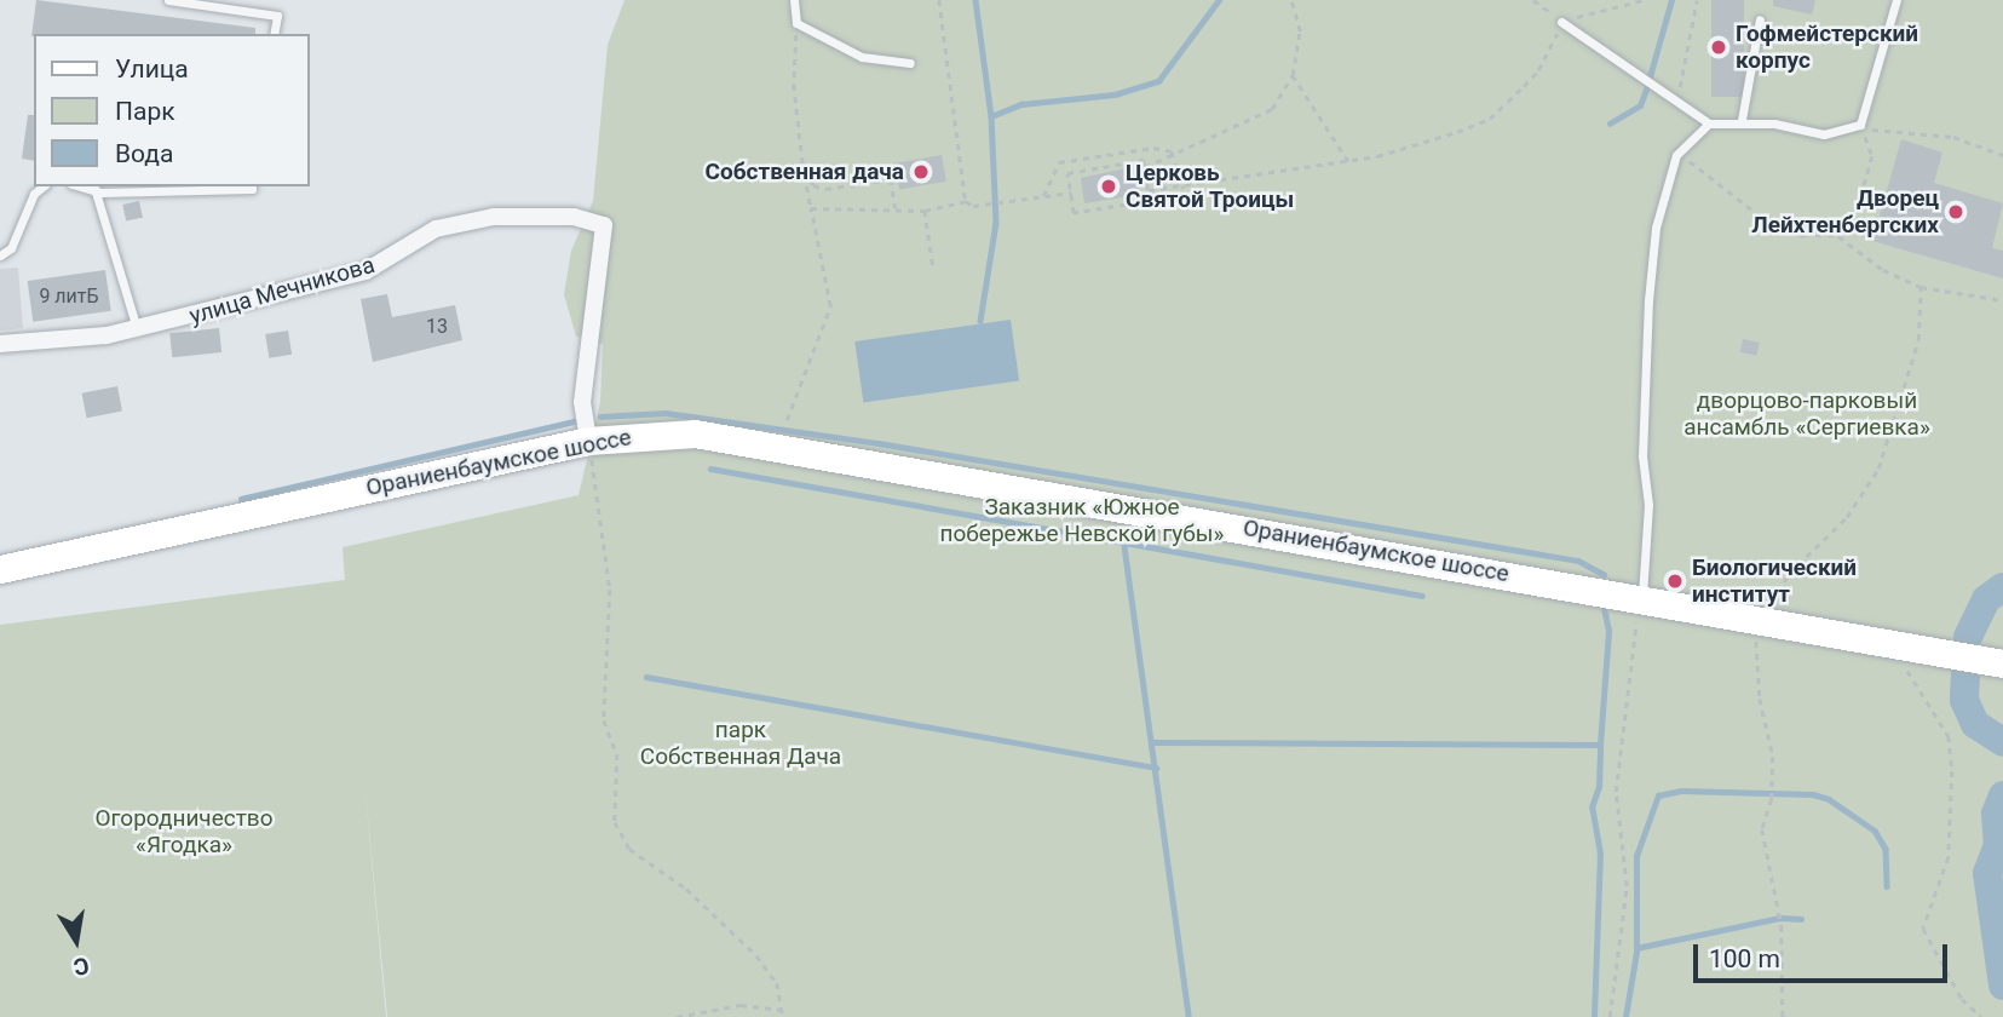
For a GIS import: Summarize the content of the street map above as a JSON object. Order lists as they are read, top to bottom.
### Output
{
  "streets": {
    "main road": ["Ораниенбаумское шоссе"],
    "street": ["улица Мечникова"]
  },
  "crossings": [
    ["улица Мечникова", "Ораниенбаумское шоссе"]
  ],
  "parks": [
    "дворцово-парковый ансамбль «Сергиевка»",
    "Заказник «Южное побережье Невской губы»",
    "парк Собственная Дача",
    "Огородничество «Ягодка»"
  ],
  "places": [
    "Гофмейстерский корпус",
    "Собственная дача",
    "Церковь Святой Троицы",
    "Дворец Лейхтенбергских",
    "Биологический институт"
  ],
  "house_numbers": ["9 литБ", "13"],
  "legend": ["Улица", "Парк", "Вода"],
  "scale_bar": "100 m",
  "north": "bottom"
}
